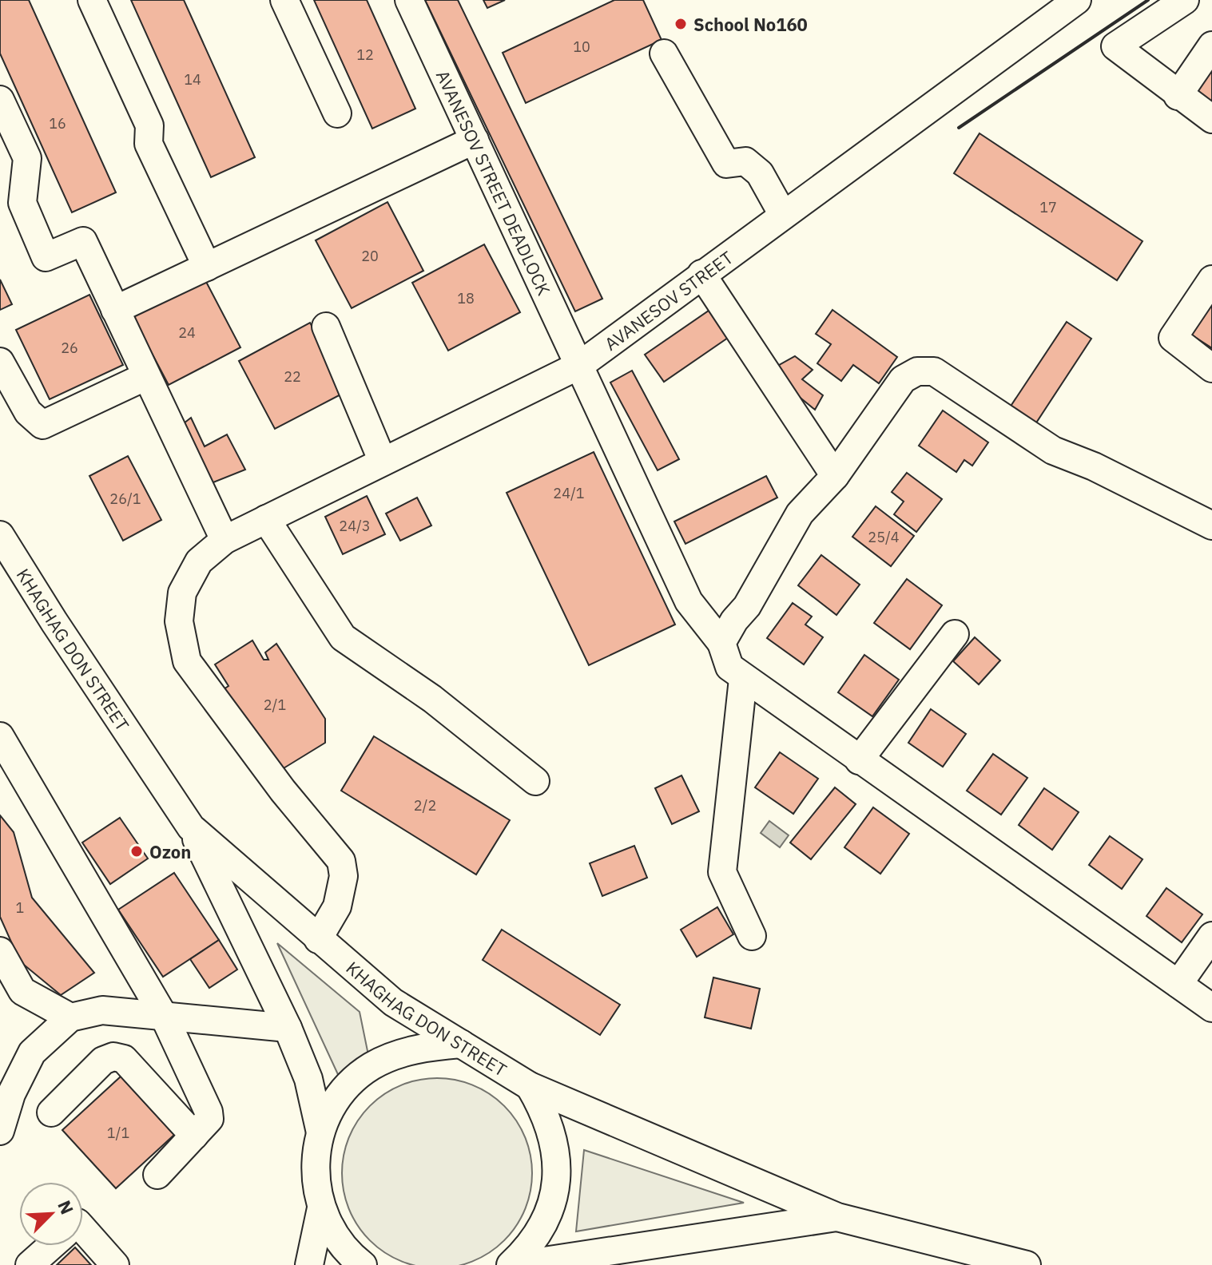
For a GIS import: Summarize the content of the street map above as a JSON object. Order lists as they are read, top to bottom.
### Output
{
  "streets": {
    "street": ["AVANESOV STREET DEADLOCK", "AVANESOV STREET", "KHAGHAG DON STREET"]
  },
  "crossings": [
    ["AVANESOV STREET DEADLOCK", "AVANESOV STREET"],
    ["AVANESOV STREET", "KHAGHAG DON STREET"]
  ],
  "places": ["School No160", "Ozon"],
  "house_numbers": [
    "10",
    "12",
    "14",
    "16",
    "17",
    "20",
    "18",
    "24",
    "26",
    "22",
    "24/1",
    "26/1",
    "24/3",
    "25/4",
    "2/1",
    "2/2",
    "1",
    "1/1"
  ],
  "north": "top right"
}
